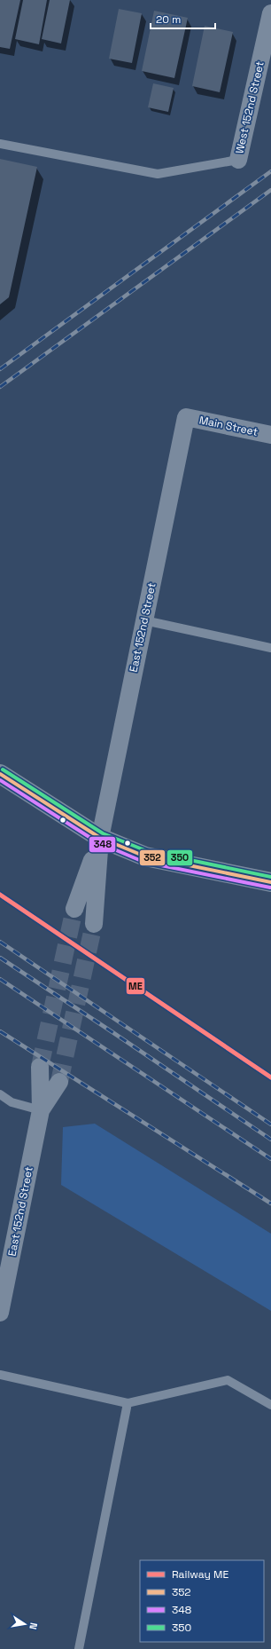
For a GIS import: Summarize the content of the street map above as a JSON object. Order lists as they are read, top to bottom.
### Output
{
  "streets": {
    "street": ["West 152nd Street", "Main Street", "East 152nd Street"]
  },
  "crossings": [
    ["Main Street", "East 152nd Street"]
  ],
  "lines": [
    "transit line 350",
    "transit line 352",
    "transit line 348",
    "rail line ME"
  ],
  "legend": [
    "Railway ME",
    "352",
    "348",
    "350"
  ],
  "scale_bar": "20 m",
  "north": "right"
}
